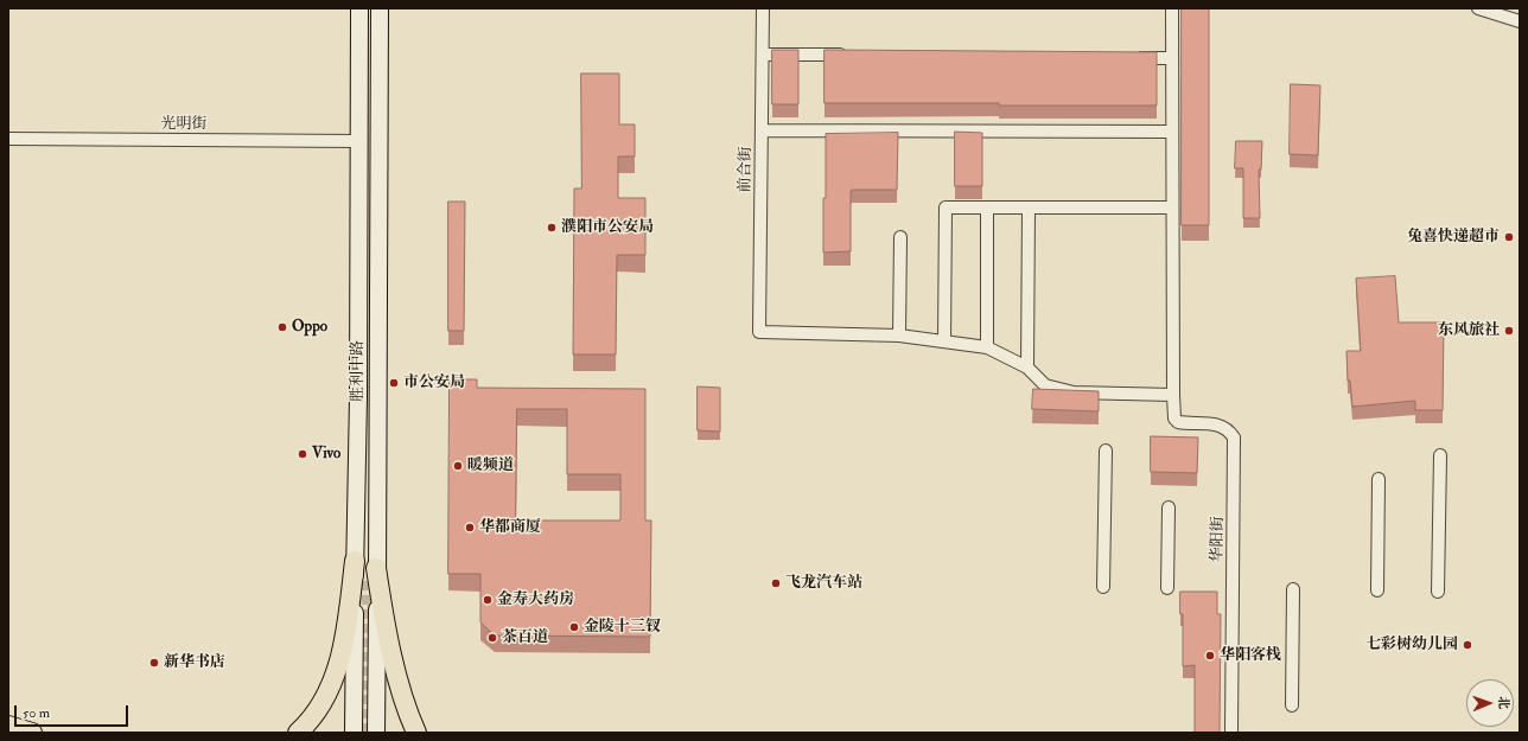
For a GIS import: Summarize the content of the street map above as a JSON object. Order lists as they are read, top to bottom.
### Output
{
  "streets": {
    "main road": ["胜利中路"],
    "street": ["光明街", "前合街", "华阳街"]
  },
  "crossings": [
    ["光明街", "胜利中路"]
  ],
  "places": [
    "濮阳市公安局",
    "兔喜快递超市",
    "Oppo",
    "东风旅社",
    "市公安局",
    "Vivo",
    "暖频道",
    "华都商厦",
    "飞龙汽车站",
    "金寿大药房",
    "金陵十三钗",
    "茶百道",
    "七彩树幼儿园",
    "华阳客栈",
    "新华书店"
  ],
  "scale_bar": "50 m",
  "north": "right"
}
